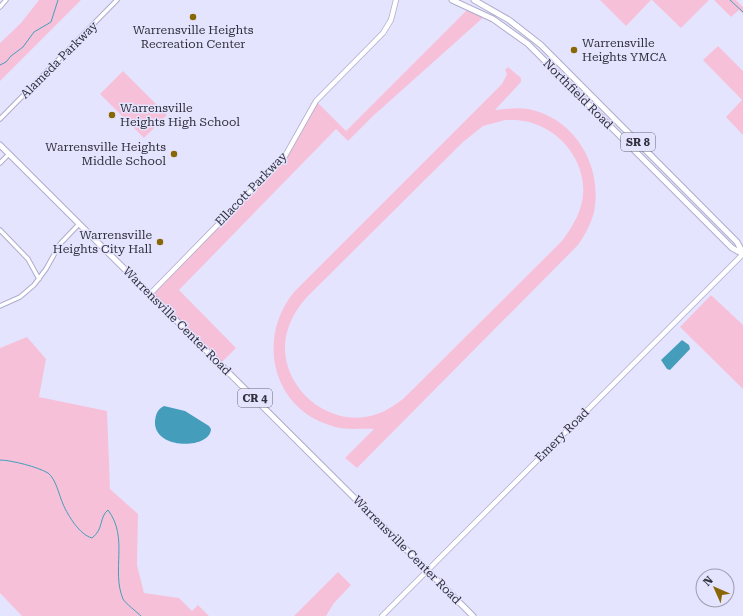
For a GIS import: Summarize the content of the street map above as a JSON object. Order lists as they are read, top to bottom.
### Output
{
  "streets": {
    "main road": [
      "Northfield Road",
      "SR 8",
      "Warrensville Center Road",
      "CR 4"
    ],
    "street": ["Alameda Parkway", "Ellacott Parkway", "Emery Road"]
  },
  "crossings": [
    ["Northfield Road", "Emery Road"],
    ["Ellacott Parkway", "Warrensville Center Road"],
    ["Warrensville Center Road", "Emery Road"]
  ],
  "places": [
    "Warrensville Heights Recreation Center",
    "Warrensville Heights YMCA",
    "Warrensville Heights High School",
    "Warrensville Heights Middle School",
    "Warrensville Heights City Hall"
  ],
  "north": "top left"
}
